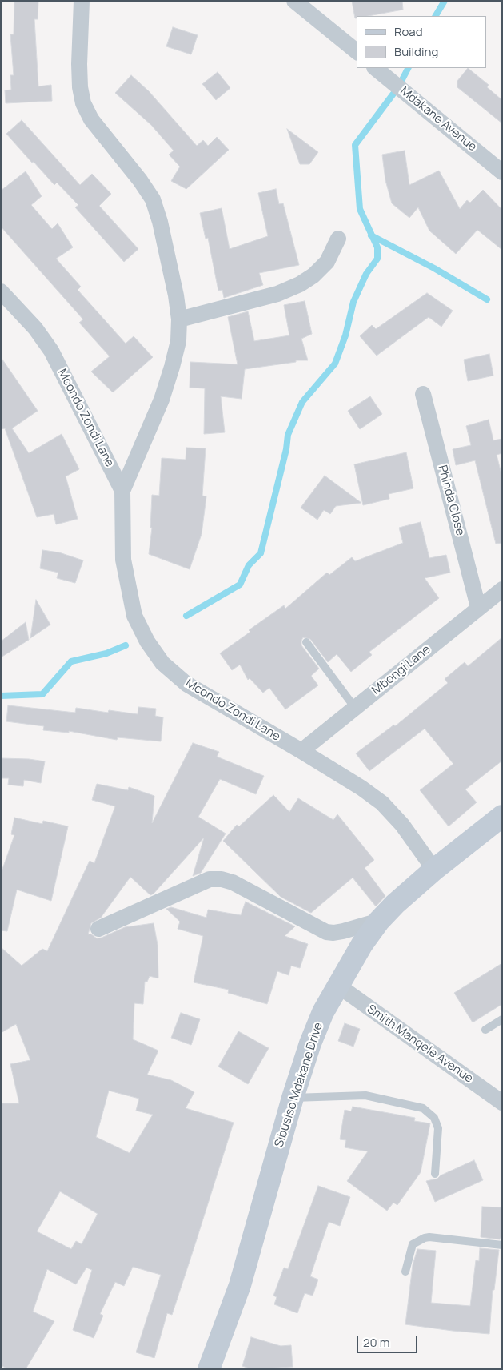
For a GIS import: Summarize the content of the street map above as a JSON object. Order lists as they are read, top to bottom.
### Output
{
  "streets": {
    "street": [
      "Mdakane Avenue",
      "Mcondo Zondi Lane",
      "Phinda Close",
      "Mbongi Lane",
      "Smith Manqele Avenue",
      "Sibusiso Mdakane Drive"
    ]
  },
  "crossings": [
    ["Mcondo Zondi Lane", "Mbongi Lane"],
    ["Mcondo Zondi Lane", "Sibusiso Mdakane Drive"],
    ["Phinda Close", "Mbongi Lane"],
    ["Smith Manqele Avenue", "Sibusiso Mdakane Drive"]
  ],
  "legend": ["Road", "Building"],
  "scale_bar": "20 m"
}
